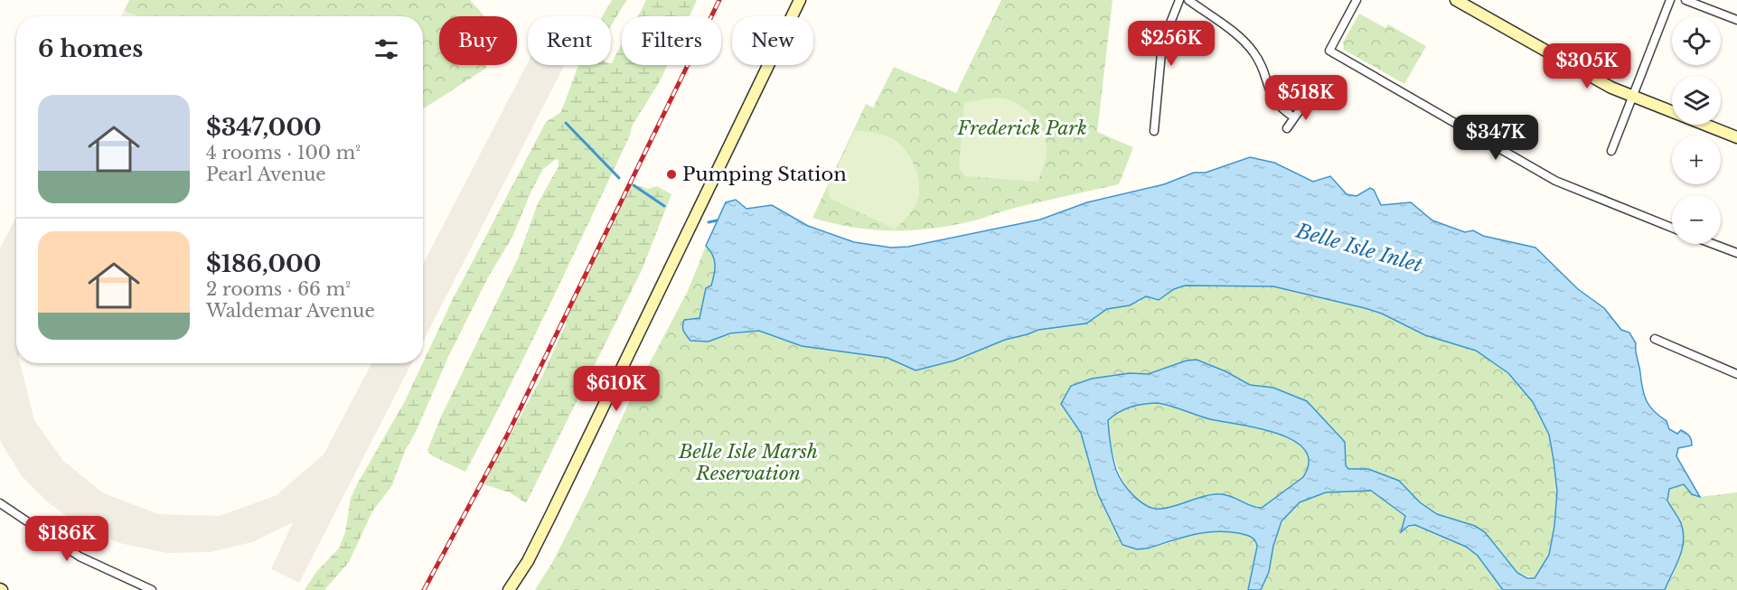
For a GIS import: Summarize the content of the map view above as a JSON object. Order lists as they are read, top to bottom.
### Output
{
  "water": ["Belle Isle Inlet"],
  "parks": ["Frederick Park", "Belle Isle Marsh Reservation"],
  "places": ["Pumping Station"],
  "page": {
    "map_buttons": ["+", "−"],
    "chip": [
      "Buy",
      "Rent",
      "Filters",
      "New"
    ],
    "heading": "6 homes",
    "price": [
      "$256K",
      "$305K",
      "$518K",
      "$347K",
      "$610K",
      "$186K"
    ],
    "list": [
      {
        "name": "$347,000",
        "note": "4 rooms · 100 m² · Pearl Avenue"
      },
      {
        "name": "$186,000",
        "note": "2 rooms · 66 m² · Waldemar Avenue"
      }
    ]
  }
}
